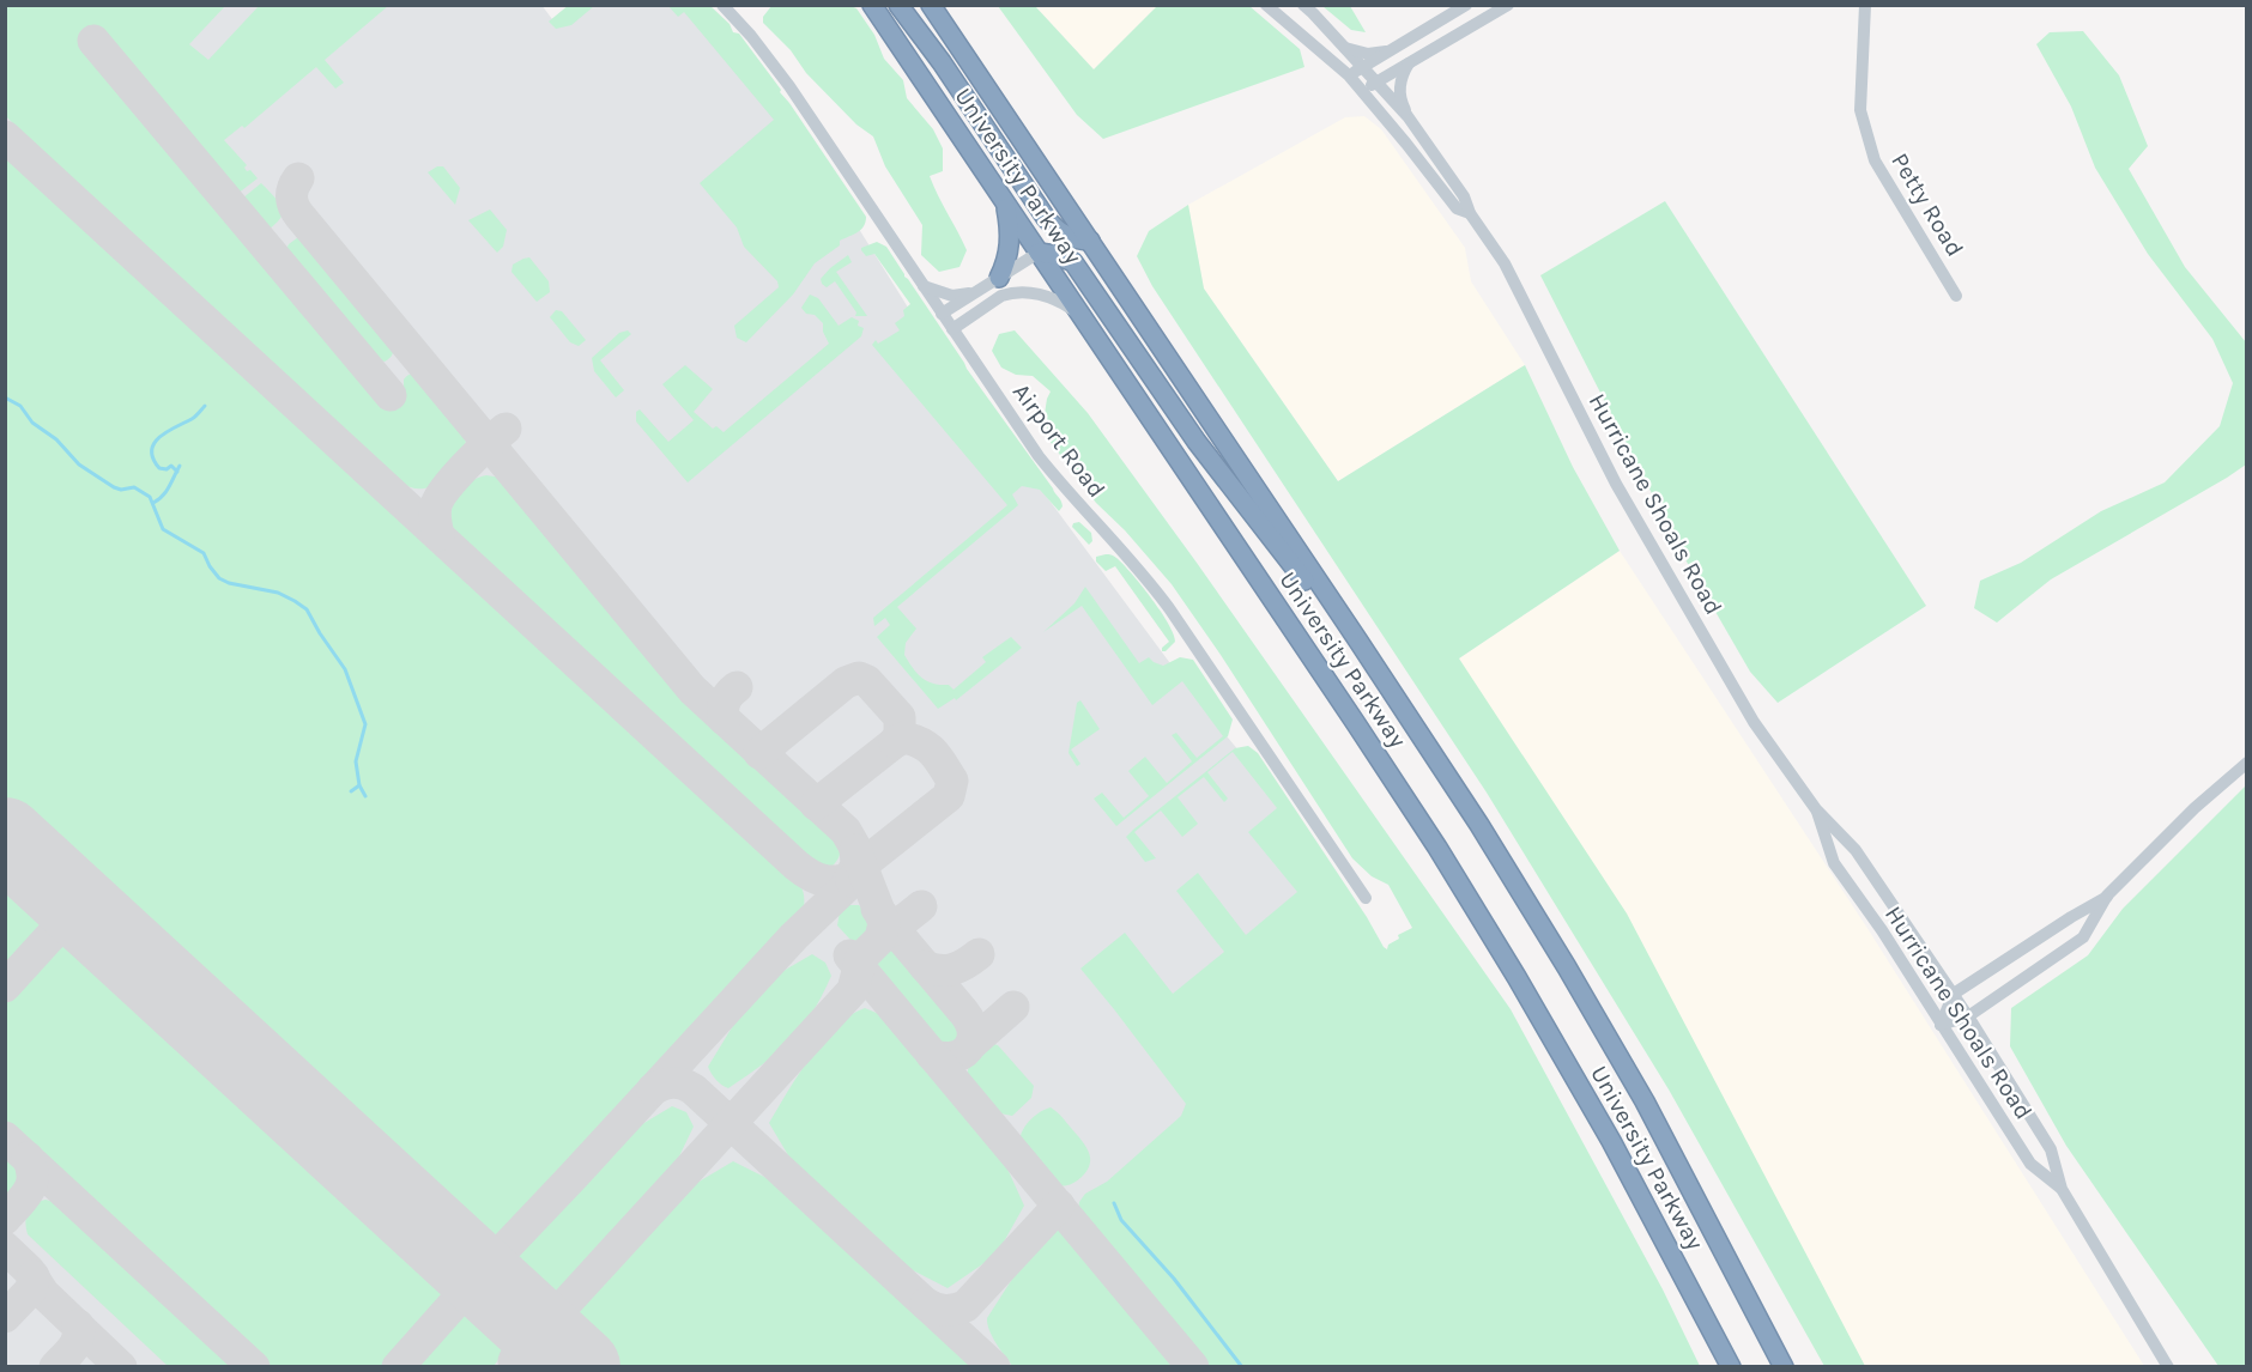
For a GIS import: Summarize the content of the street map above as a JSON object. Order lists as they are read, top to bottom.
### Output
{
  "streets": {
    "highway": ["University Parkway"],
    "street": ["Petty Road", "Airport Road", "Hurricane Shoals Road"]
  }
}
